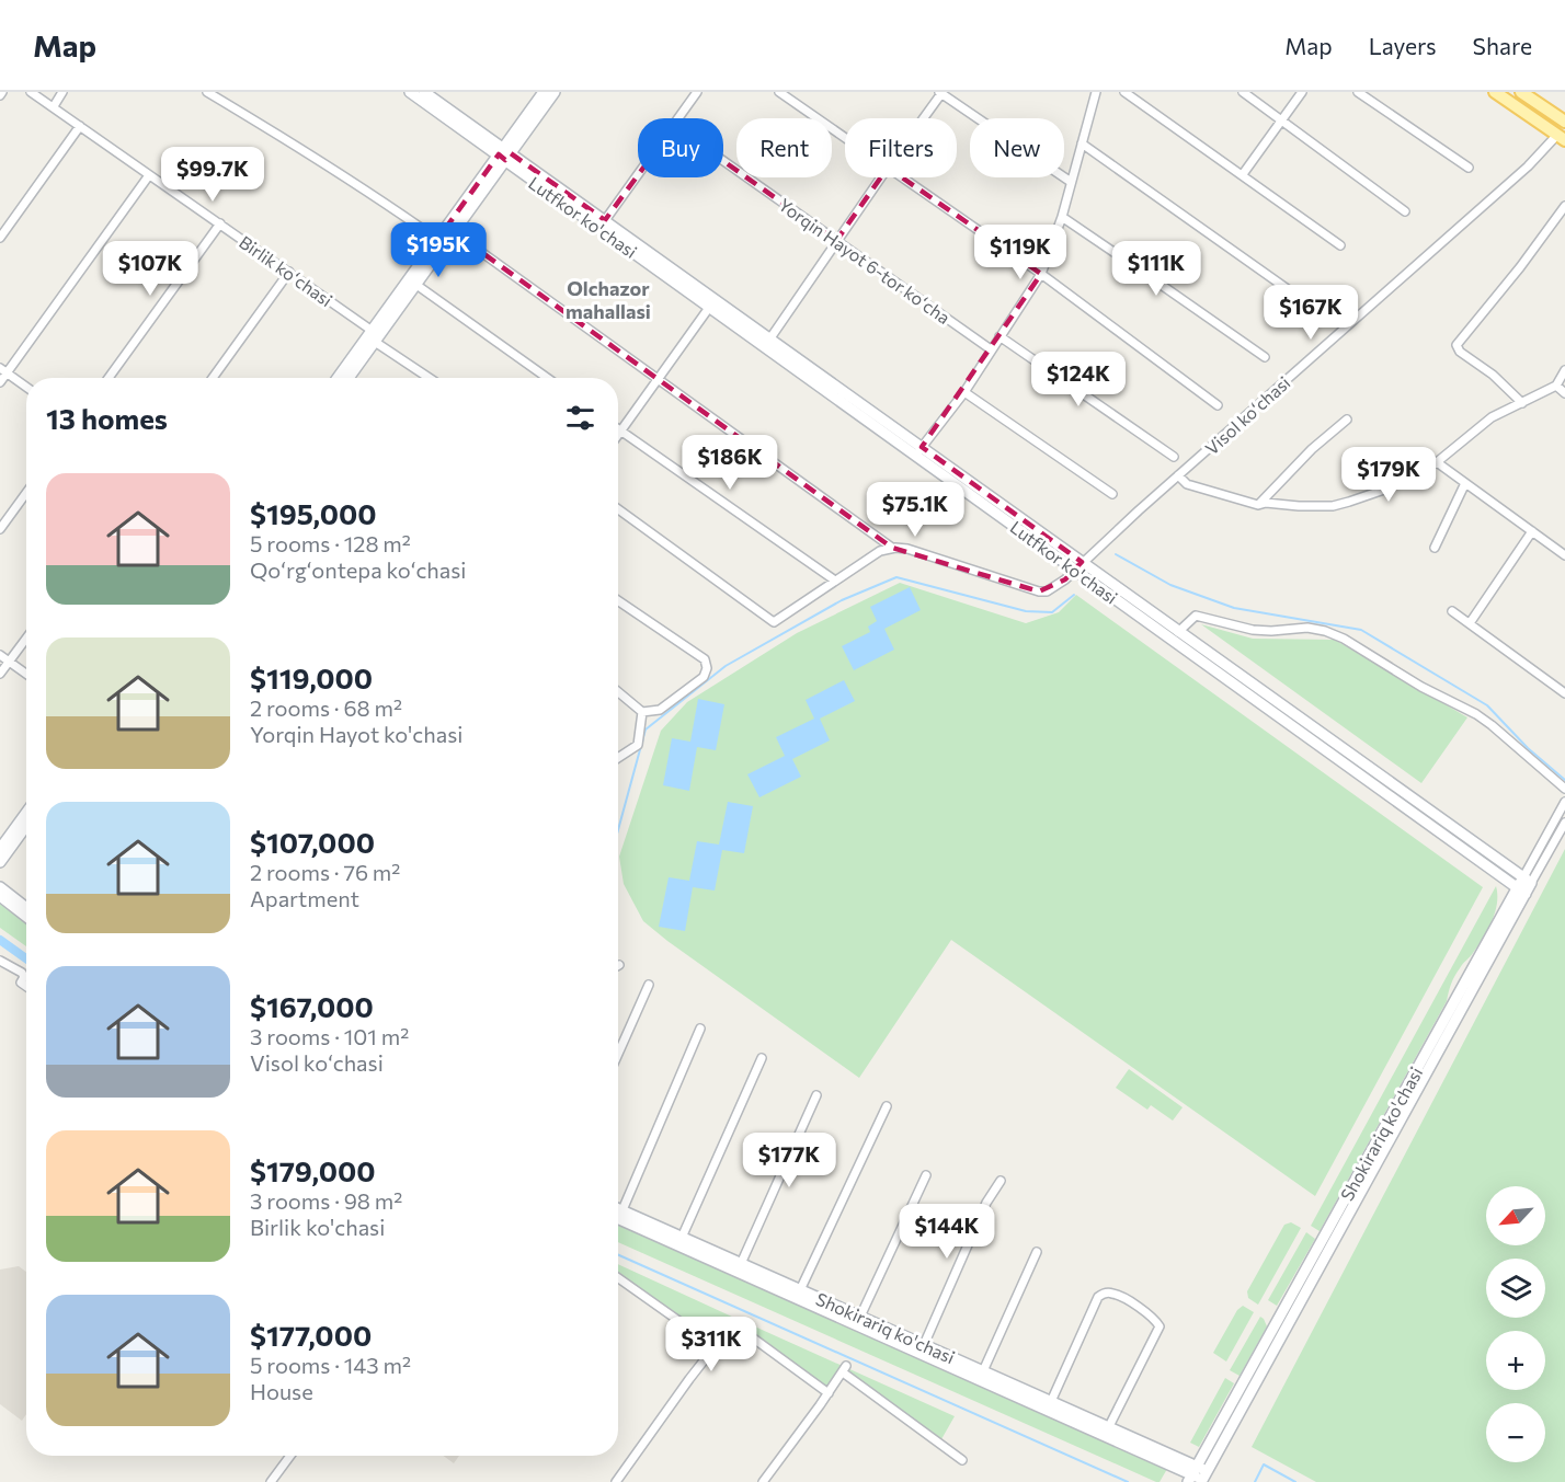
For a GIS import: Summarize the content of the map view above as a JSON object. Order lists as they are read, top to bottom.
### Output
{
  "streets": {
    "main road": ["Lutfkor ko'chasi", "Shokirariq ko'chasi"],
    "street": ["Yorqin Hayot 6-tor koʻcha", "Birlik koʻchasi", "Visol koʻchasi"]
  },
  "crossings": [
    ["Lutfkor ko'chasi", "Visol koʻchasi"],
    ["Lutfkor ko'chasi", "Shokirariq ko'chasi"]
  ],
  "districts": ["Olchazor mahallasi"],
  "north": "bottom left",
  "page": {
    "header": "Map",
    "nav": ["Map", "Layers", "Share"],
    "chip": [
      "Buy",
      "Rent",
      "Filters",
      "New"
    ],
    "price": [
      "$99.7K",
      "$195K",
      "$119K",
      "$107K",
      "$111K",
      "$167K",
      "$124K",
      "$186K",
      "$179K",
      "$75.1K",
      "$177K",
      "$144K",
      "$311K"
    ],
    "heading": "13 homes",
    "list": [
      {
        "name": "$195,000",
        "note": "5 rooms · 128 m² · Qoʻrgʻontepa koʻchasi"
      },
      {
        "name": "$119,000",
        "note": "2 rooms · 68 m² · Yorqin Hayot ko'chasi"
      },
      {
        "name": "$107,000",
        "note": "2 rooms · 76 m² · Apartment"
      },
      {
        "name": "$167,000",
        "note": "3 rooms · 101 m² · Visol koʻchasi"
      },
      {
        "name": "$179,000",
        "note": "3 rooms · 98 m² · Birlik ko'chasi"
      },
      {
        "name": "$177,000",
        "note": "5 rooms · 143 m² · House"
      }
    ],
    "map_buttons": ["+", "−"]
  }
}
